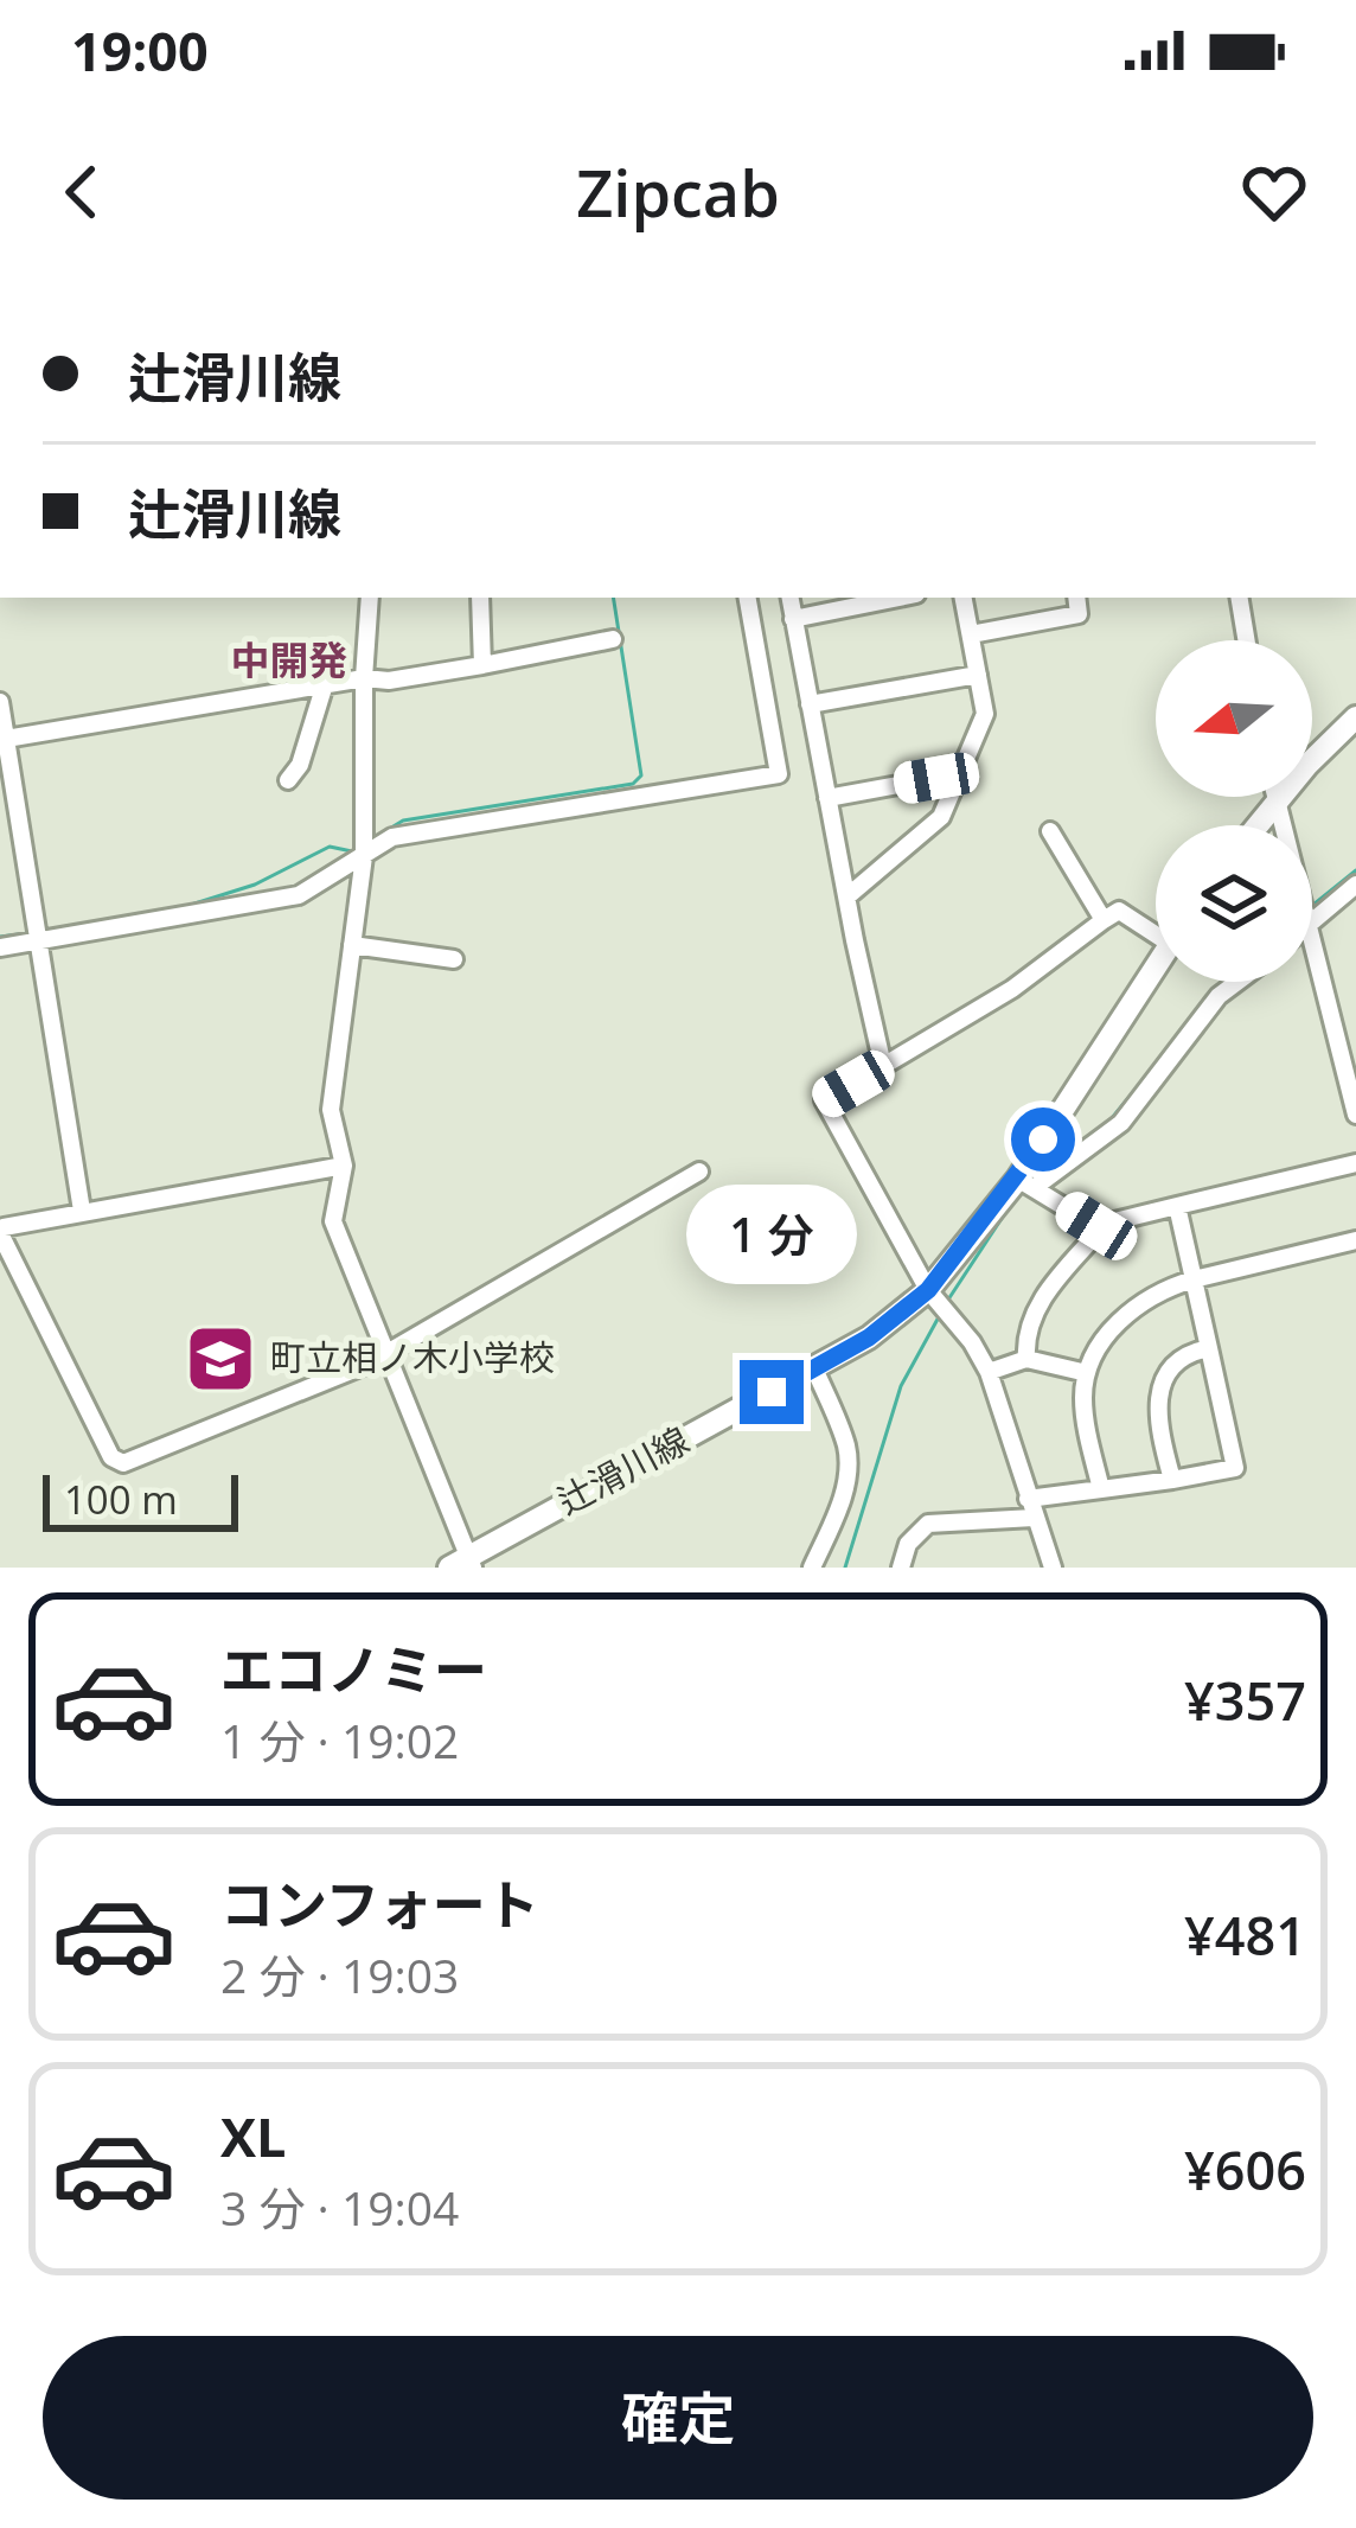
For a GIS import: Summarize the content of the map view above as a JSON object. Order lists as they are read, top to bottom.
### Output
{
  "streets": {
    "main road": ["辻滑川線"]
  },
  "districts": ["中開発"],
  "places": {
    "school or university": ["町立相ノ木小学校"]
  },
  "scale_bar": "100 m",
  "north": "left",
  "page": {
    "status": "19:00",
    "header": "Zipcab",
    "banner": ["辻滑川線", "辻滑川線"],
    "bubble": "1 分",
    "scale": "100 m",
    "list": [
      {
        "name": "エコノミー",
        "note": "1 分 · 19:02",
        "value": "¥357"
      },
      {
        "name": "コンフォート",
        "note": "2 分 · 19:03",
        "value": "¥481"
      },
      {
        "name": "XL",
        "note": "3 分 · 19:04",
        "value": "¥606"
      }
    ],
    "buttons": "確定"
  }
}
